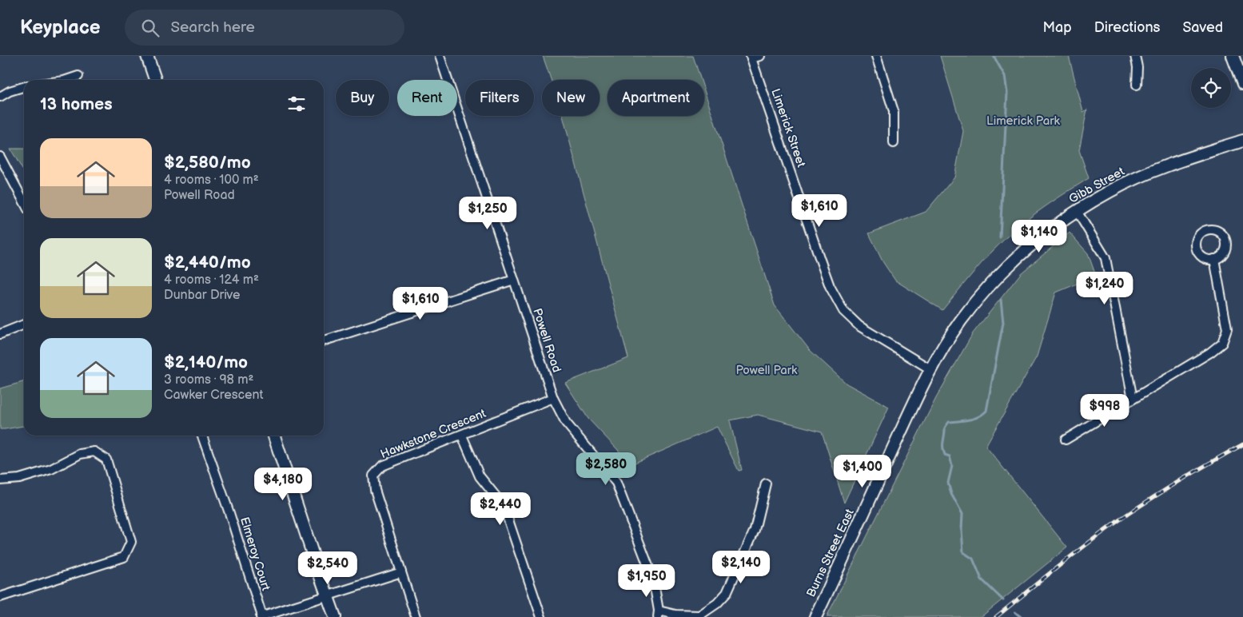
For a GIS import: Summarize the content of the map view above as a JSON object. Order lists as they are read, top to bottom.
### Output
{
  "streets": {
    "street": [
      "Limerick Street",
      "Gibb Street",
      "Powell Road",
      "Hawkstone Crescent",
      "Burns Street East",
      "Elmeroy Court"
    ]
  },
  "crossings": [
    ["Limerick Street", "Gibb Street"],
    ["Limerick Street", "Burns Street East"],
    ["Gibb Street", "Burns Street East"],
    ["Powell Road", "Hawkstone Crescent"]
  ],
  "parks": ["Limerick Park", "Powell Park"],
  "page": {
    "header": "Keyplace",
    "search": "Search here",
    "nav": ["Map", "Directions", "Saved"],
    "chip": [
      "Buy",
      "Rent",
      "Filters",
      "New",
      "Apartment"
    ],
    "heading": "13 homes",
    "list": [
      {
        "name": "$2,580/mo",
        "note": "4 rooms · 100 m² · Powell Road"
      },
      {
        "name": "$2,440/mo",
        "note": "4 rooms · 124 m² · Dunbar Drive"
      },
      {
        "name": "$2,140/mo",
        "note": "3 rooms · 98 m² · Cawker Crescent"
      }
    ],
    "price": [
      "$1,610",
      "$1,250",
      "$1,140",
      "$1,240",
      "$1,610",
      "$998",
      "$2,580",
      "$1,400",
      "$4,180",
      "$2,440",
      "$2,140",
      "$2,540",
      "$1,950"
    ]
  }
}
